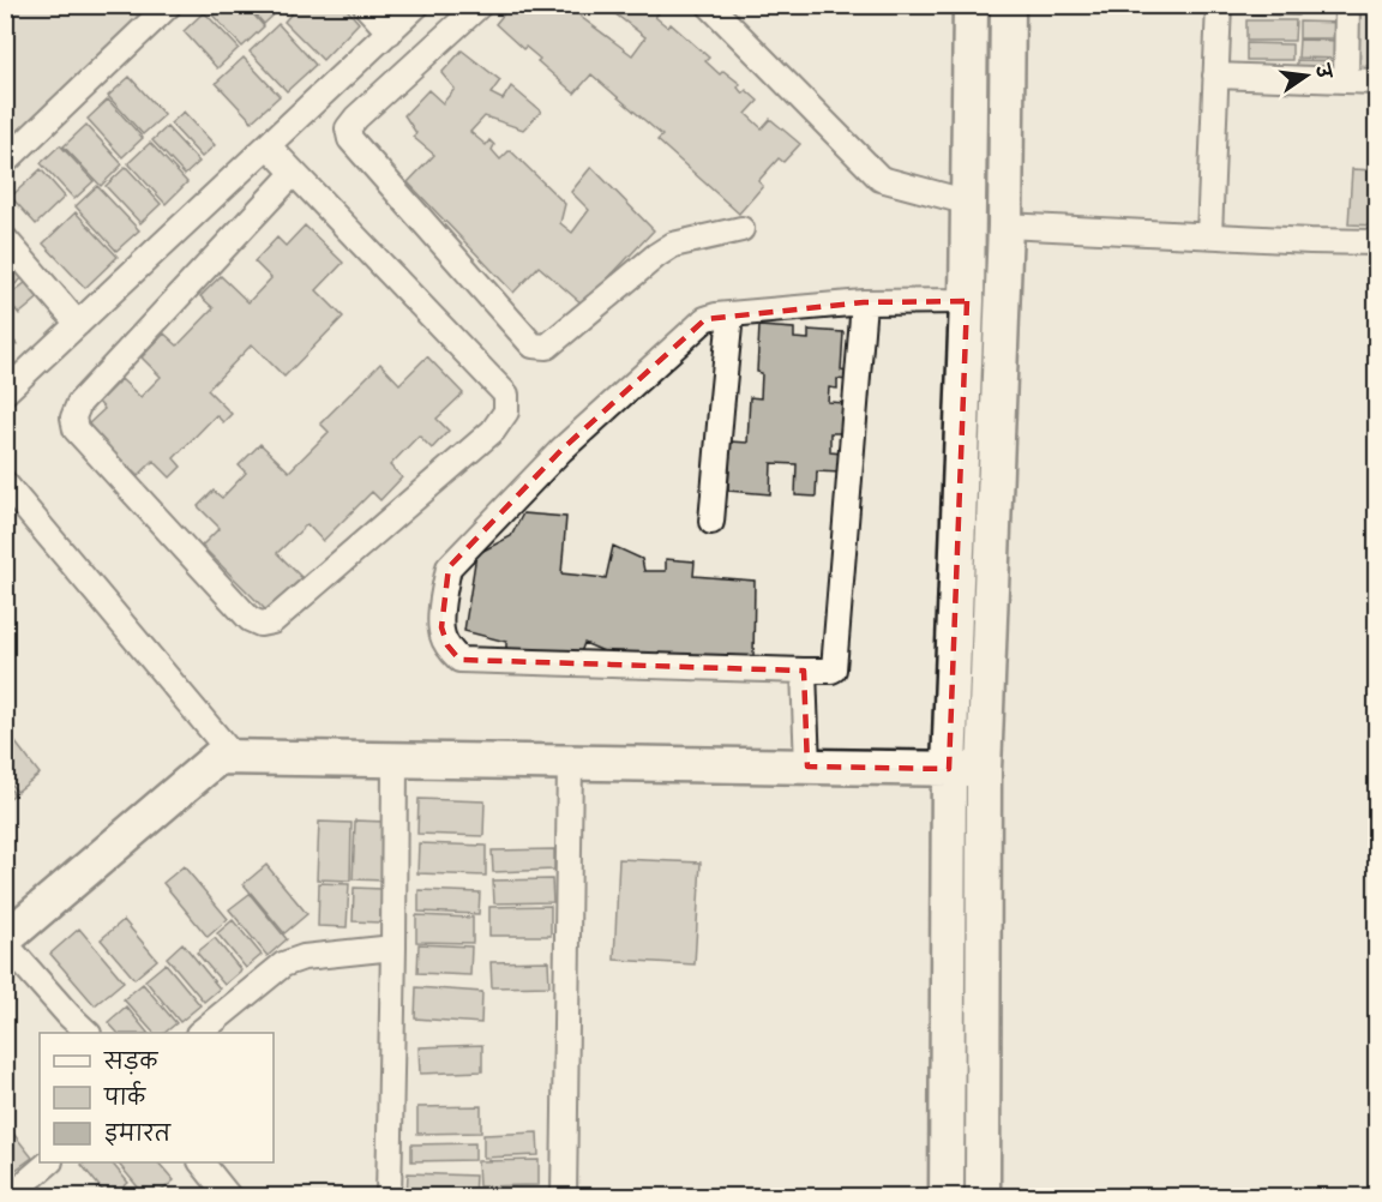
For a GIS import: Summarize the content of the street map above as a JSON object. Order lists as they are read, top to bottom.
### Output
{
  "legend": ["सड़क", "पार्क", "इमारत"],
  "north": "right"
}
